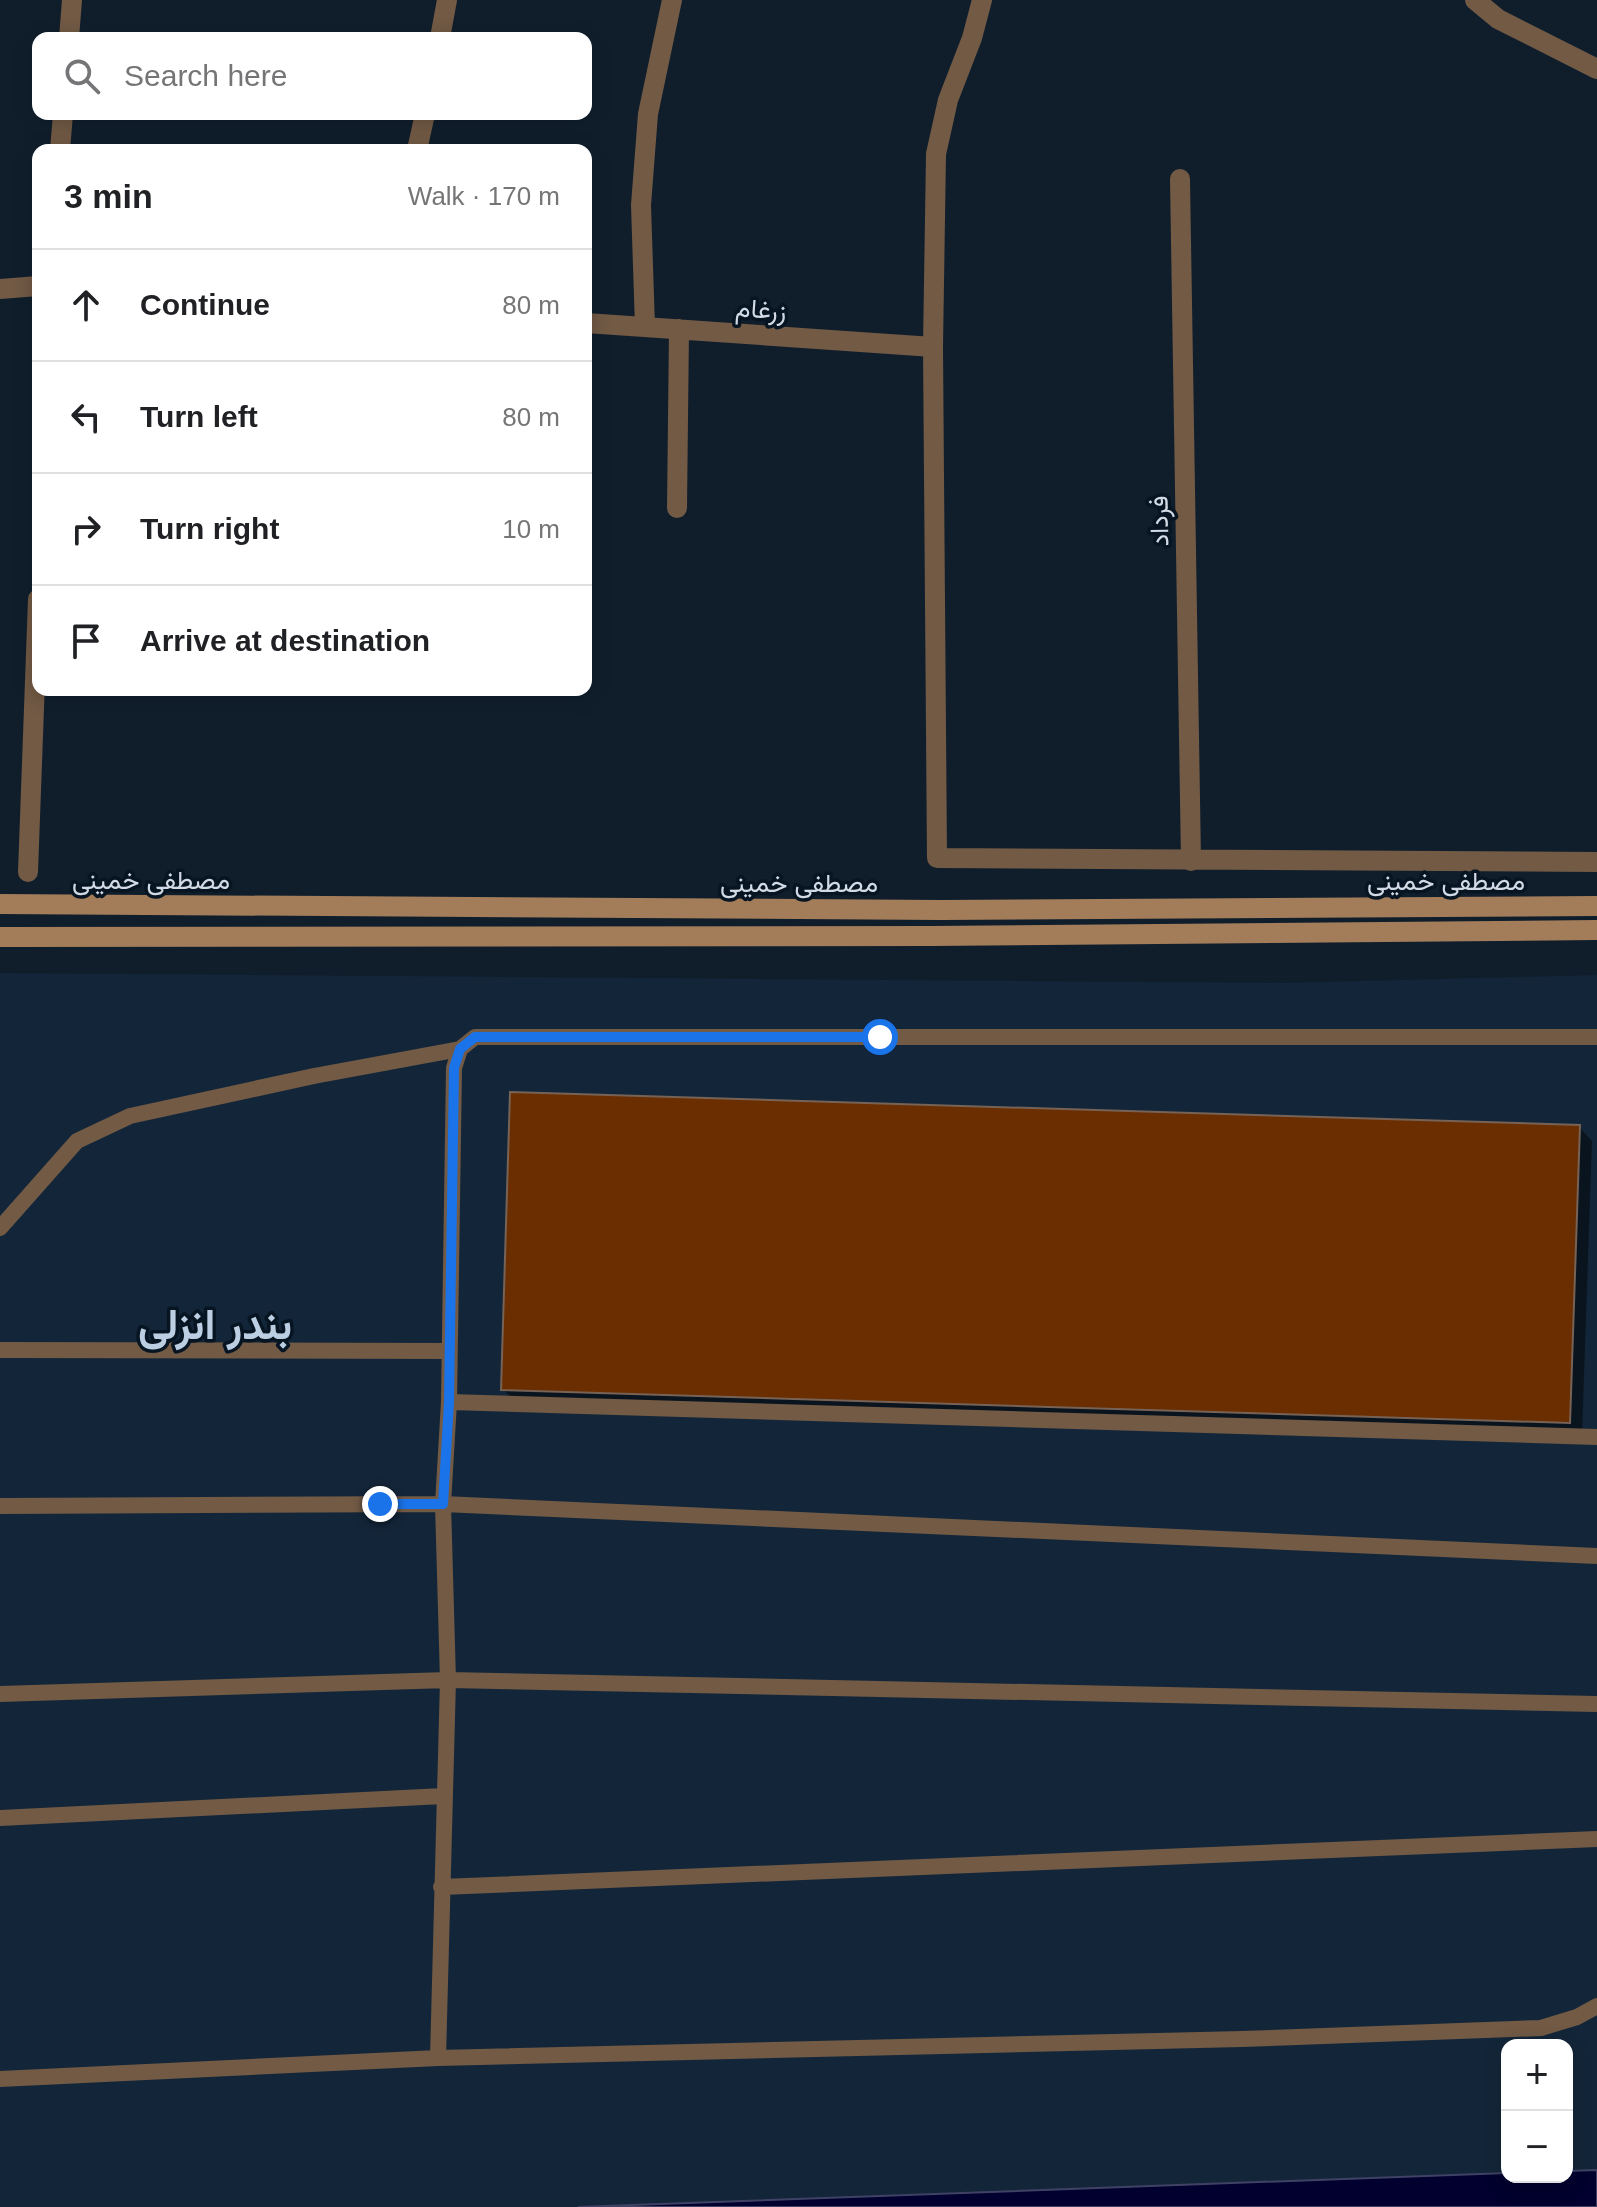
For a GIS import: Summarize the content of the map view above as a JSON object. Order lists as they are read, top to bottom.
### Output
{
  "streets": {
    "main road": ["مصطفی خمینی"],
    "street": ["زرغام", "فرداد"]
  },
  "districts": ["بندر انزلی"],
  "page": {
    "search": "Search here",
    "heading": ["3 min", "Walk · 170 m"],
    "list": [
      ["Continue", "80 m"],
      ["Turn left", "80 m"],
      ["Turn right", "10 m"],
      "Arrive at destination"
    ],
    "map_buttons": ["+", "−"]
  }
}
